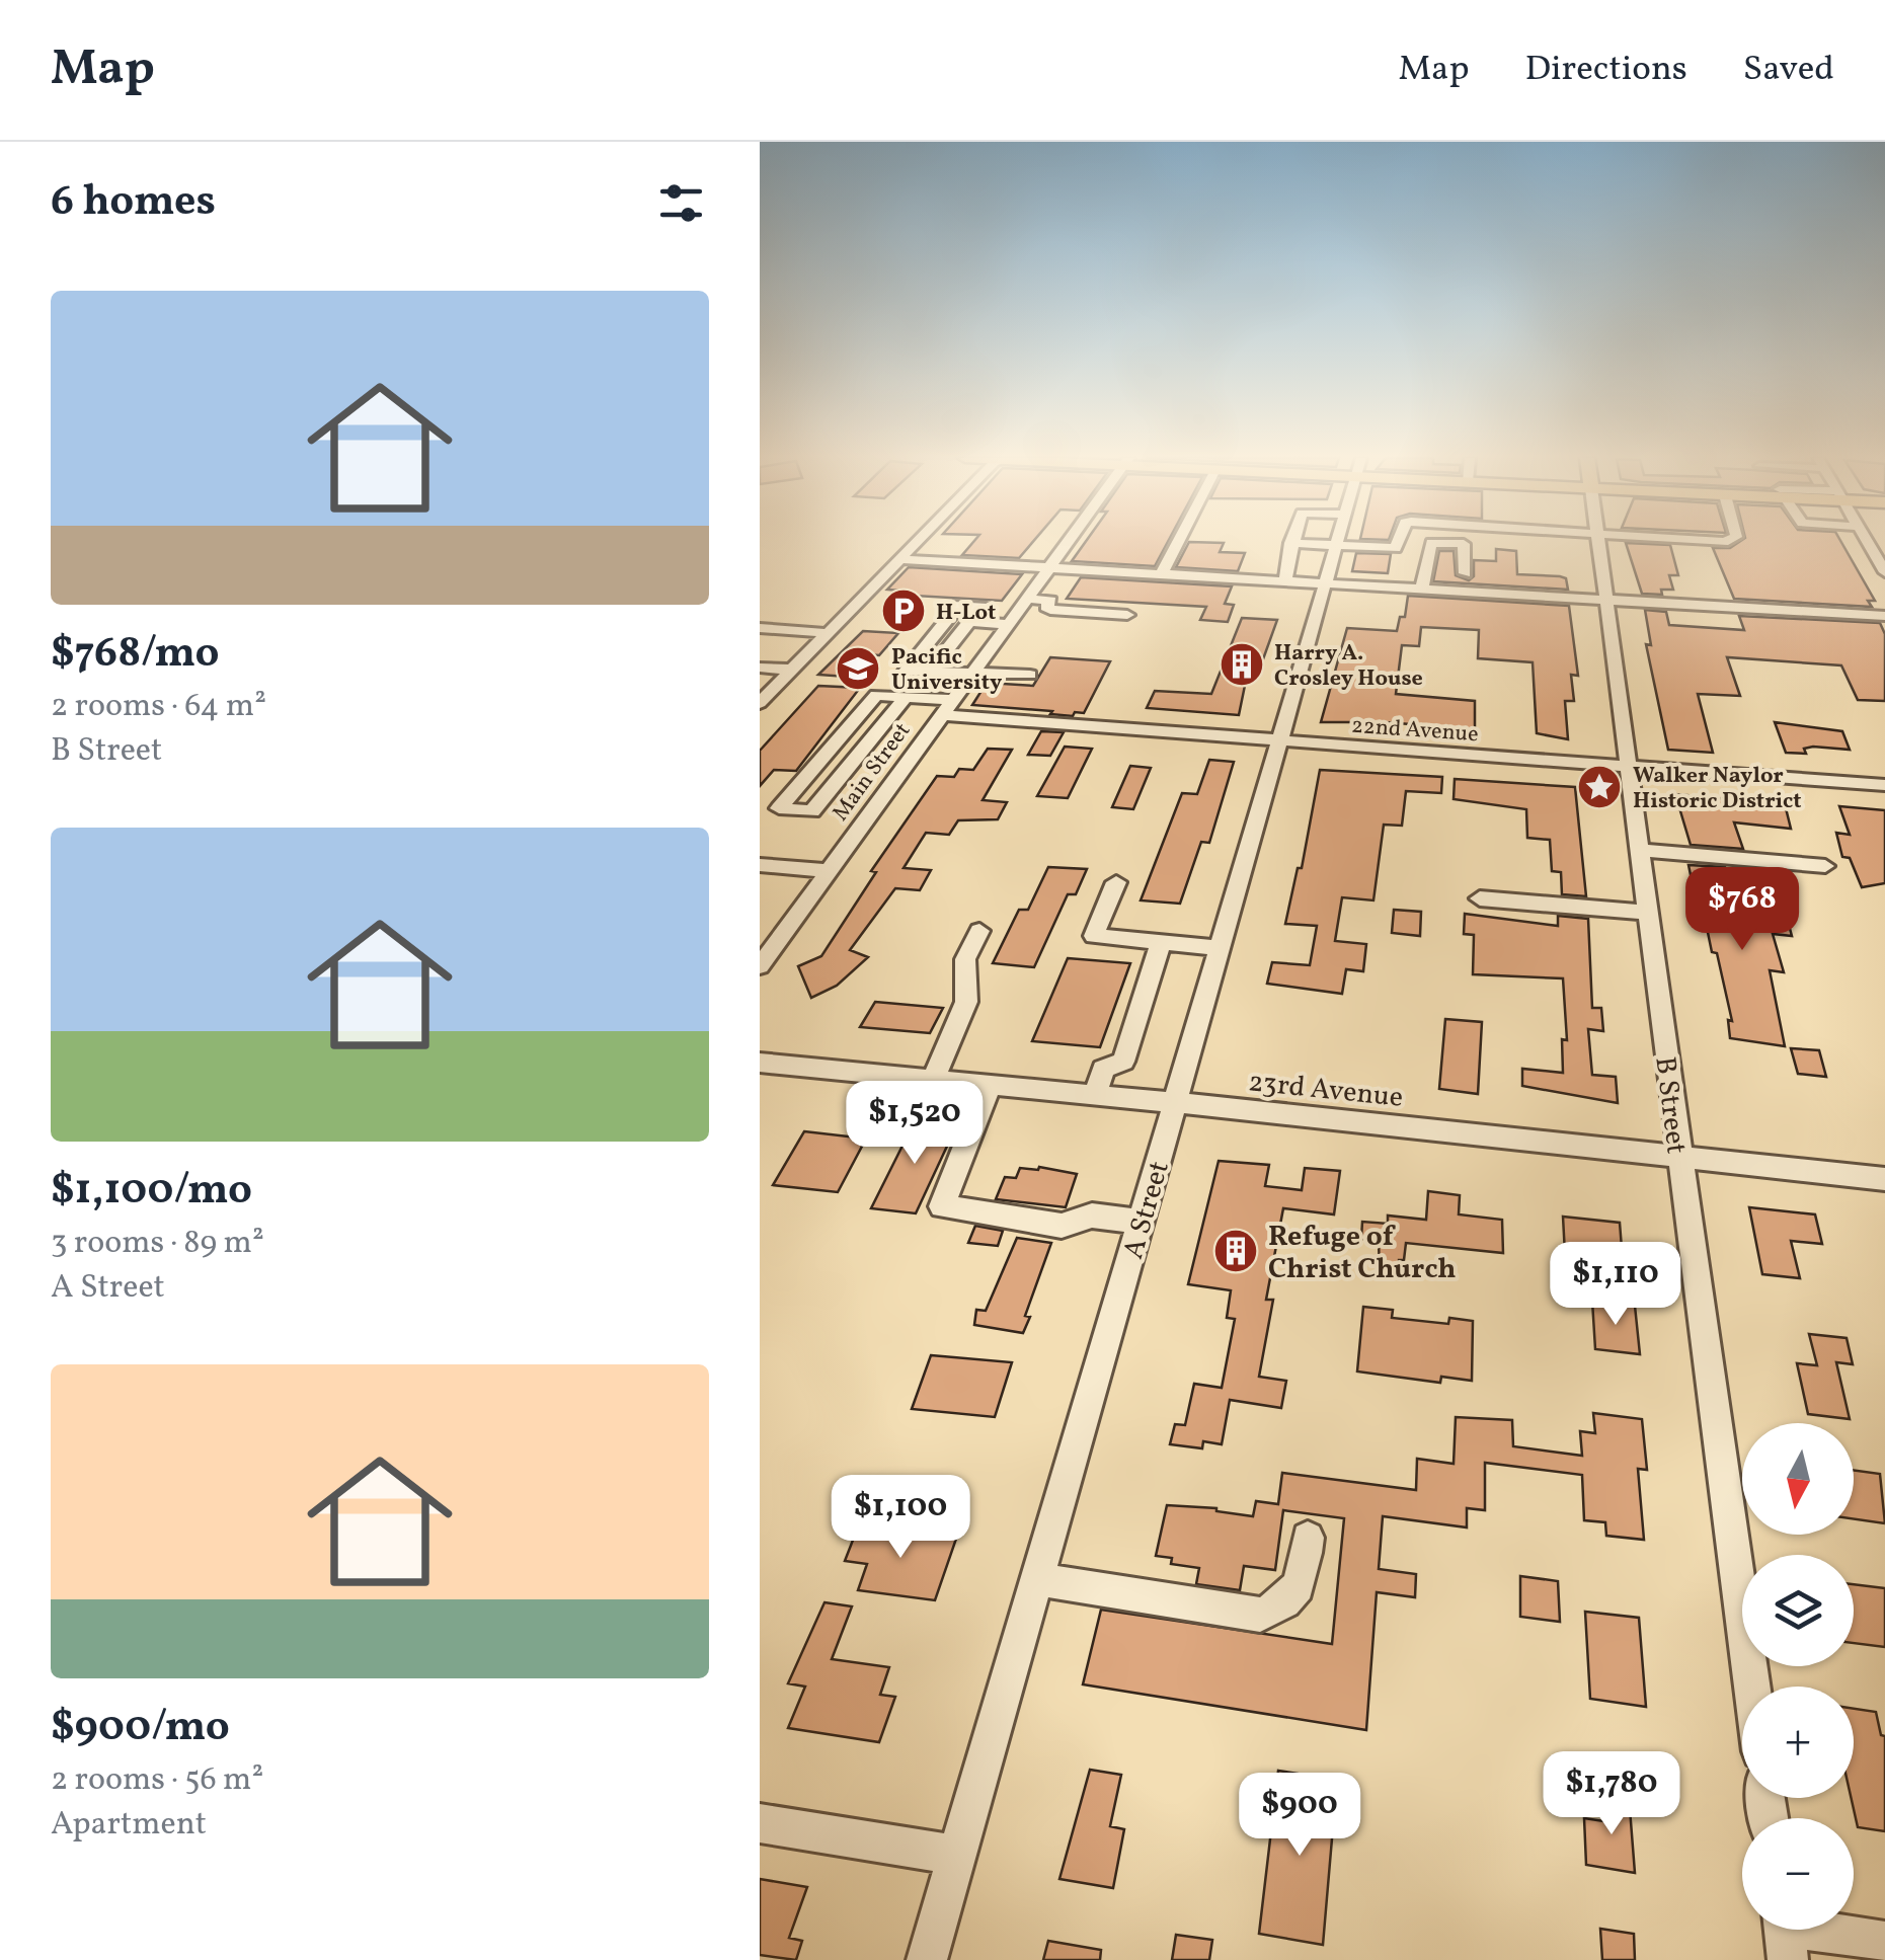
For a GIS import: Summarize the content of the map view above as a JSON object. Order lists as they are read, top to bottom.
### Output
{
  "streets": {
    "street": [
      "22nd Avenue",
      "Main Street",
      "23rd Avenue",
      "B Street",
      "A Street"
    ]
  },
  "crossings": [
    ["22nd Avenue", "Main Street"],
    ["22nd Avenue", "B Street"],
    ["22nd Avenue", "A Street"],
    ["23rd Avenue", "B Street"],
    ["23rd Avenue", "A Street"]
  ],
  "places": {
    "parking": ["H-Lot"],
    "building": ["Harry A. Crosley House", "Refuge of Christ Church"],
    "school or university": ["Pacific University"],
    "place": ["Walker Naylor Historic District"]
  },
  "north": "bottom",
  "page": {
    "header": "Map",
    "nav": ["Map", "Directions", "Saved"],
    "heading": "6 homes",
    "list": [
      {
        "name": "$768/mo",
        "note": "2 rooms · 64 m² · B Street"
      },
      {
        "name": "$1,100/mo",
        "note": "3 rooms · 89 m² · A Street"
      },
      {
        "name": "$900/mo",
        "note": "2 rooms · 56 m² · Apartment"
      }
    ],
    "price": [
      "$768",
      "$1,520",
      "$1,110",
      "$1,100",
      "$1,780",
      "$900"
    ],
    "map_buttons": ["+", "−"]
  }
}
